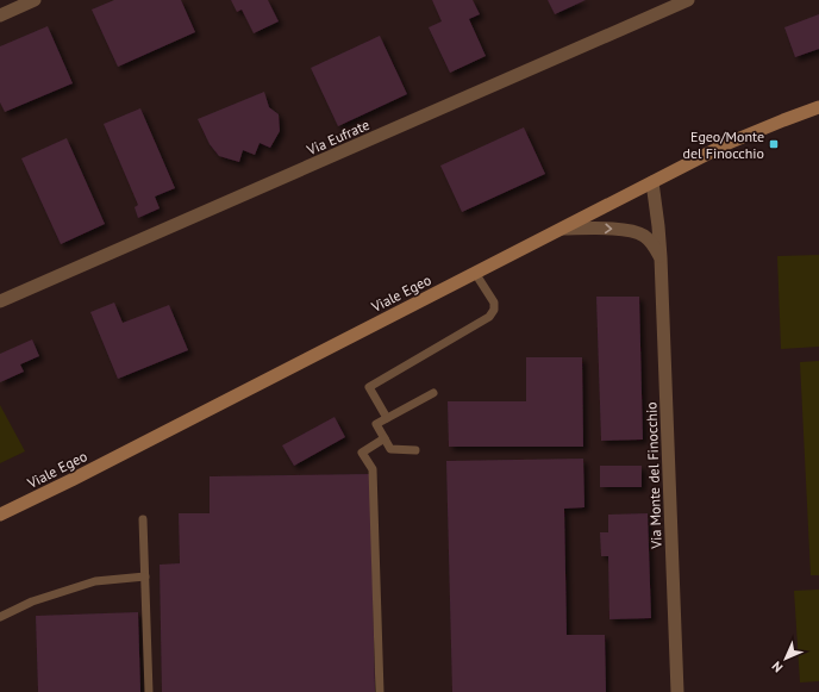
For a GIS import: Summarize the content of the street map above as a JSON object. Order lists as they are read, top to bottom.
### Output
{
  "streets": {
    "main road": ["Viale Egeo"],
    "street": ["Via Eufrate", "Via Monte del Finocchio"]
  },
  "crossings": [
    ["Viale Egeo", "Via Monte del Finocchio"]
  ],
  "places": {
    "transit": ["Egeo/Monte del Finocchio"]
  },
  "north": "bottom left"
}
